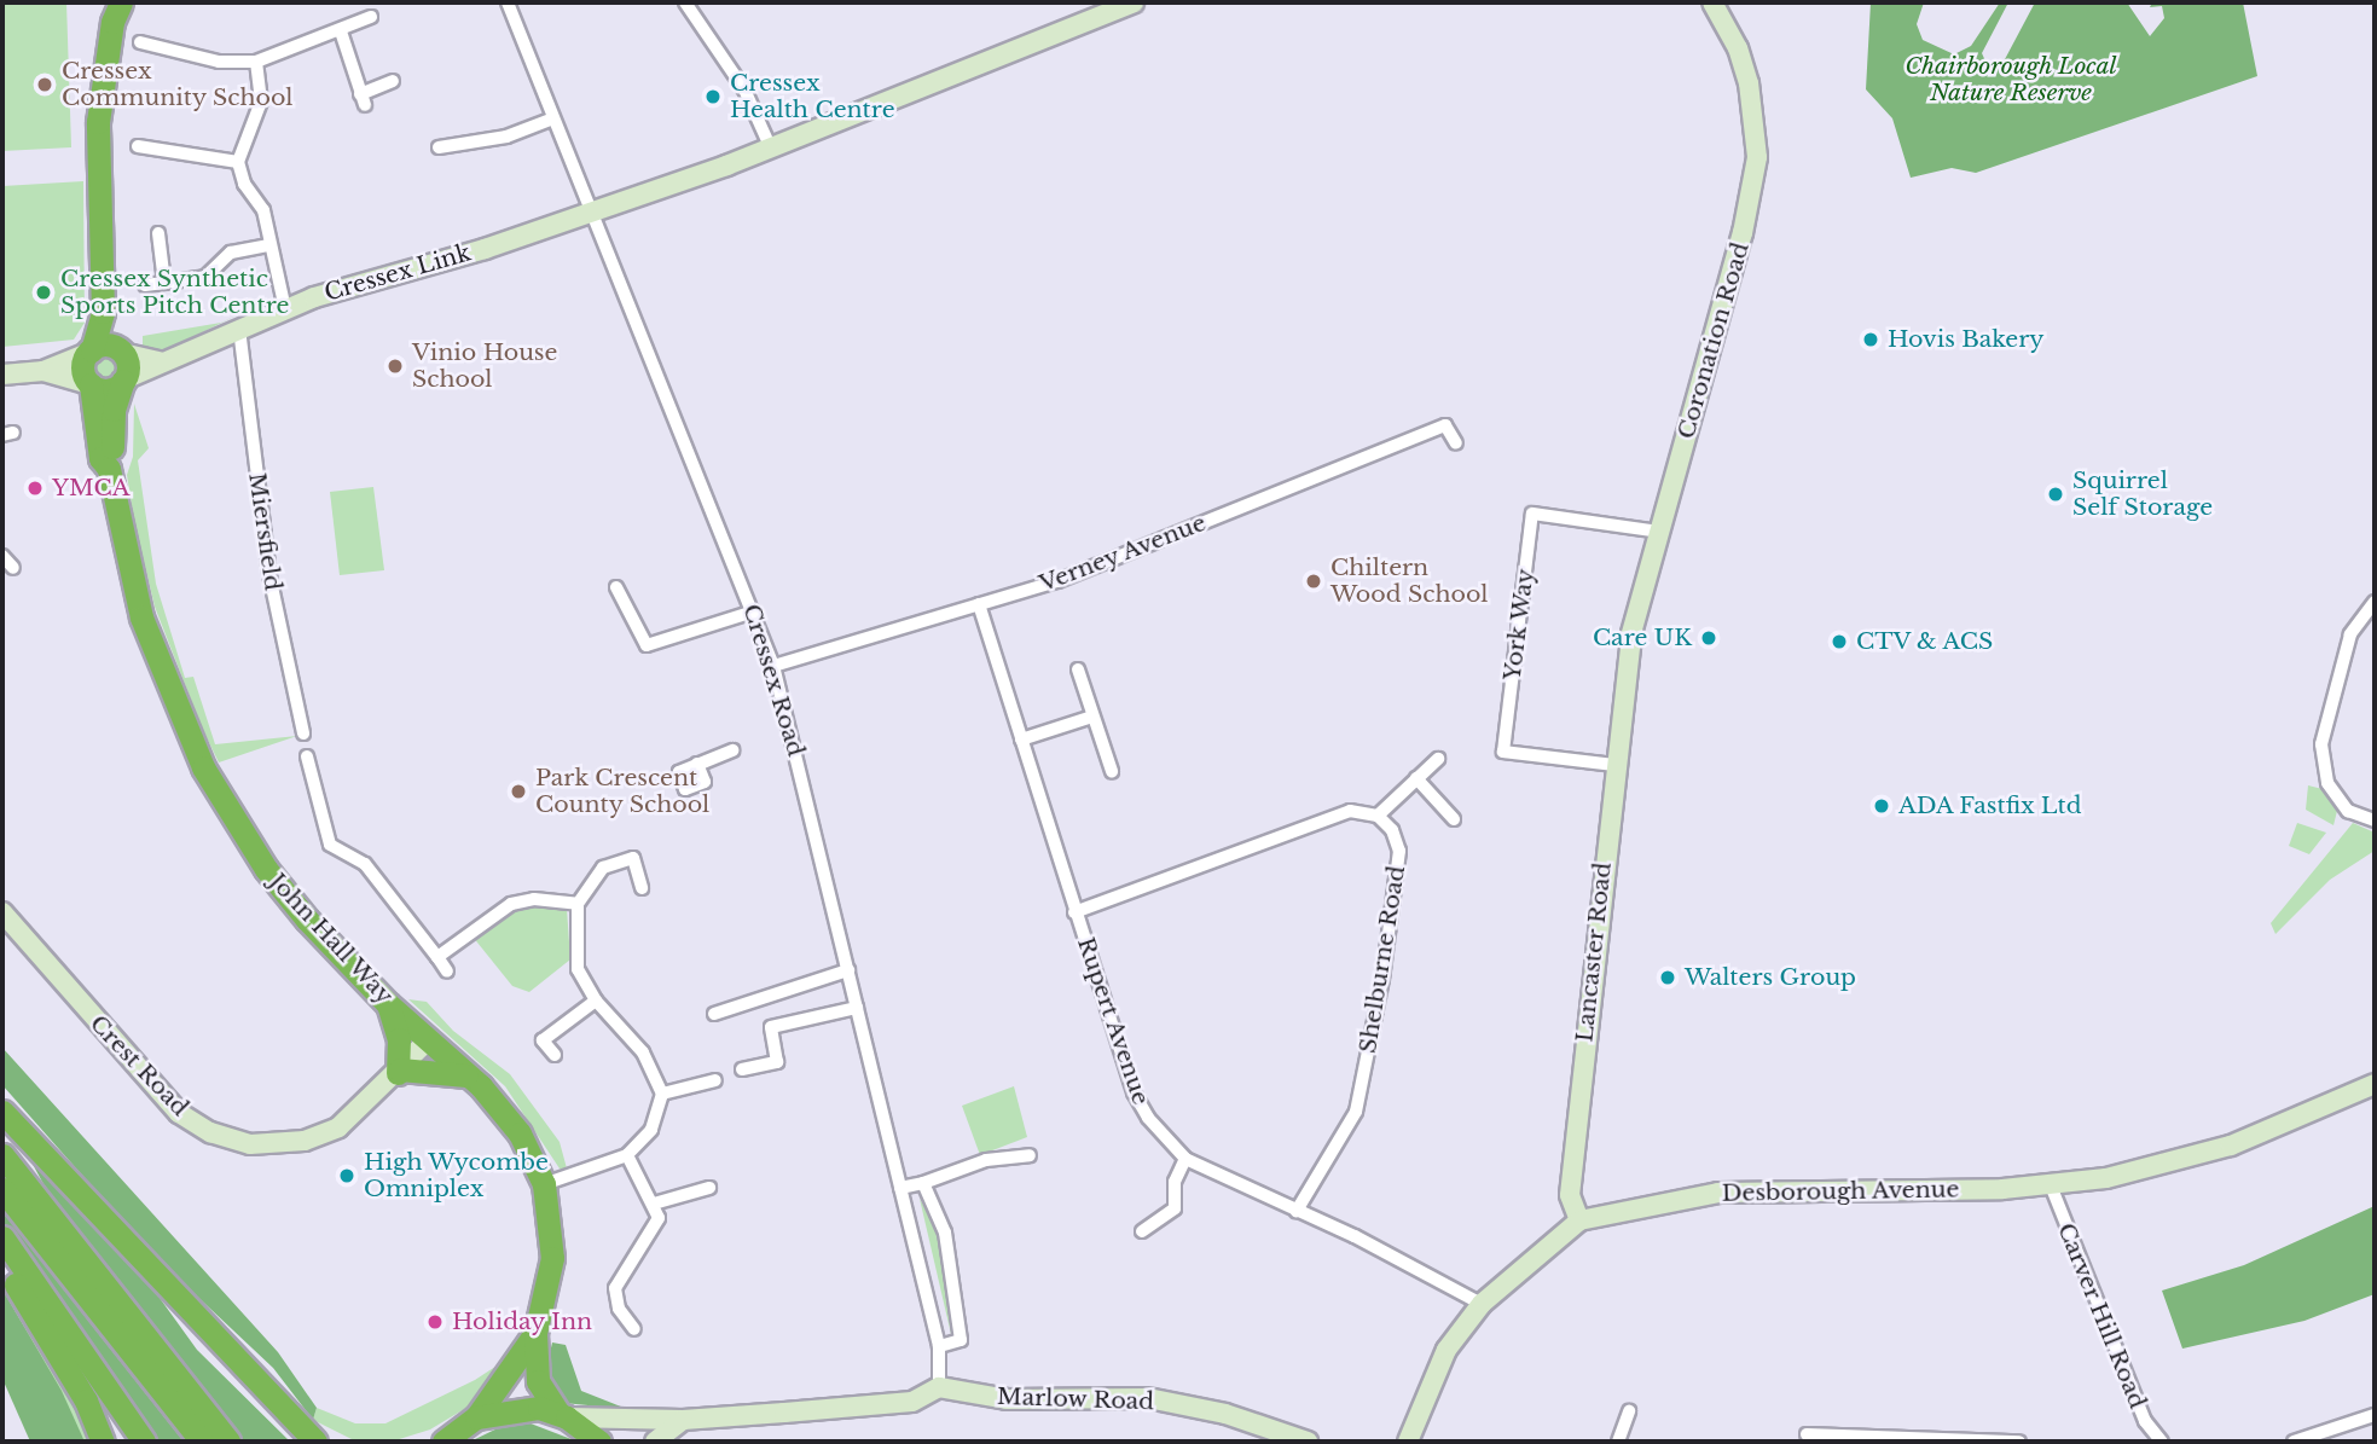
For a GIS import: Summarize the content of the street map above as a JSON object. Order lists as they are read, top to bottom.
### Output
{
  "streets": {
    "highway": ["John Hall Way"],
    "street": [
      "Cressex Link",
      "Coronation Road",
      "Miersfield",
      "Verney Avenue",
      "York Way",
      "Cressex Road",
      "Lancaster Road",
      "Shelburne Road",
      "Rupert Avenue",
      "Crest Road",
      "Desborough Avenue",
      "Carver Hill Road",
      "Marlow Road"
    ]
  },
  "crossings": [
    ["Cressex Link", "Miersfield"],
    ["Cressex Link", "Cressex Road"],
    ["Cressex Link", "John Hall Way"],
    ["Coronation Road", "York Way"],
    ["Coronation Road", "Lancaster Road"],
    ["Verney Avenue", "Cressex Road"],
    ["Verney Avenue", "Rupert Avenue"],
    ["York Way", "Lancaster Road"],
    ["Cressex Road", "Marlow Road"],
    ["John Hall Way", "Crest Road"],
    ["Lancaster Road", "Desborough Avenue"],
    ["Shelburne Road", "Rupert Avenue"],
    ["Rupert Avenue", "Desborough Avenue"],
    ["Desborough Avenue", "Carver Hill Road"]
  ],
  "parks": ["Chairborough Local Nature Reserve"],
  "places": [
    "Cressex Community School",
    "Cressex Health Centre",
    "Cressex Synthetic Sports Pitch Centre",
    "Hovis Bakery",
    "Vinio House School",
    "YMCA",
    "Squirrel Self Storage",
    "Chiltern Wood School",
    "Care UK",
    "CTV & ACS",
    "Park Crescent County School",
    "ADA Fastfix Ltd",
    "Walters Group",
    "High Wycombe Omniplex",
    "Holiday Inn"
  ]
}
